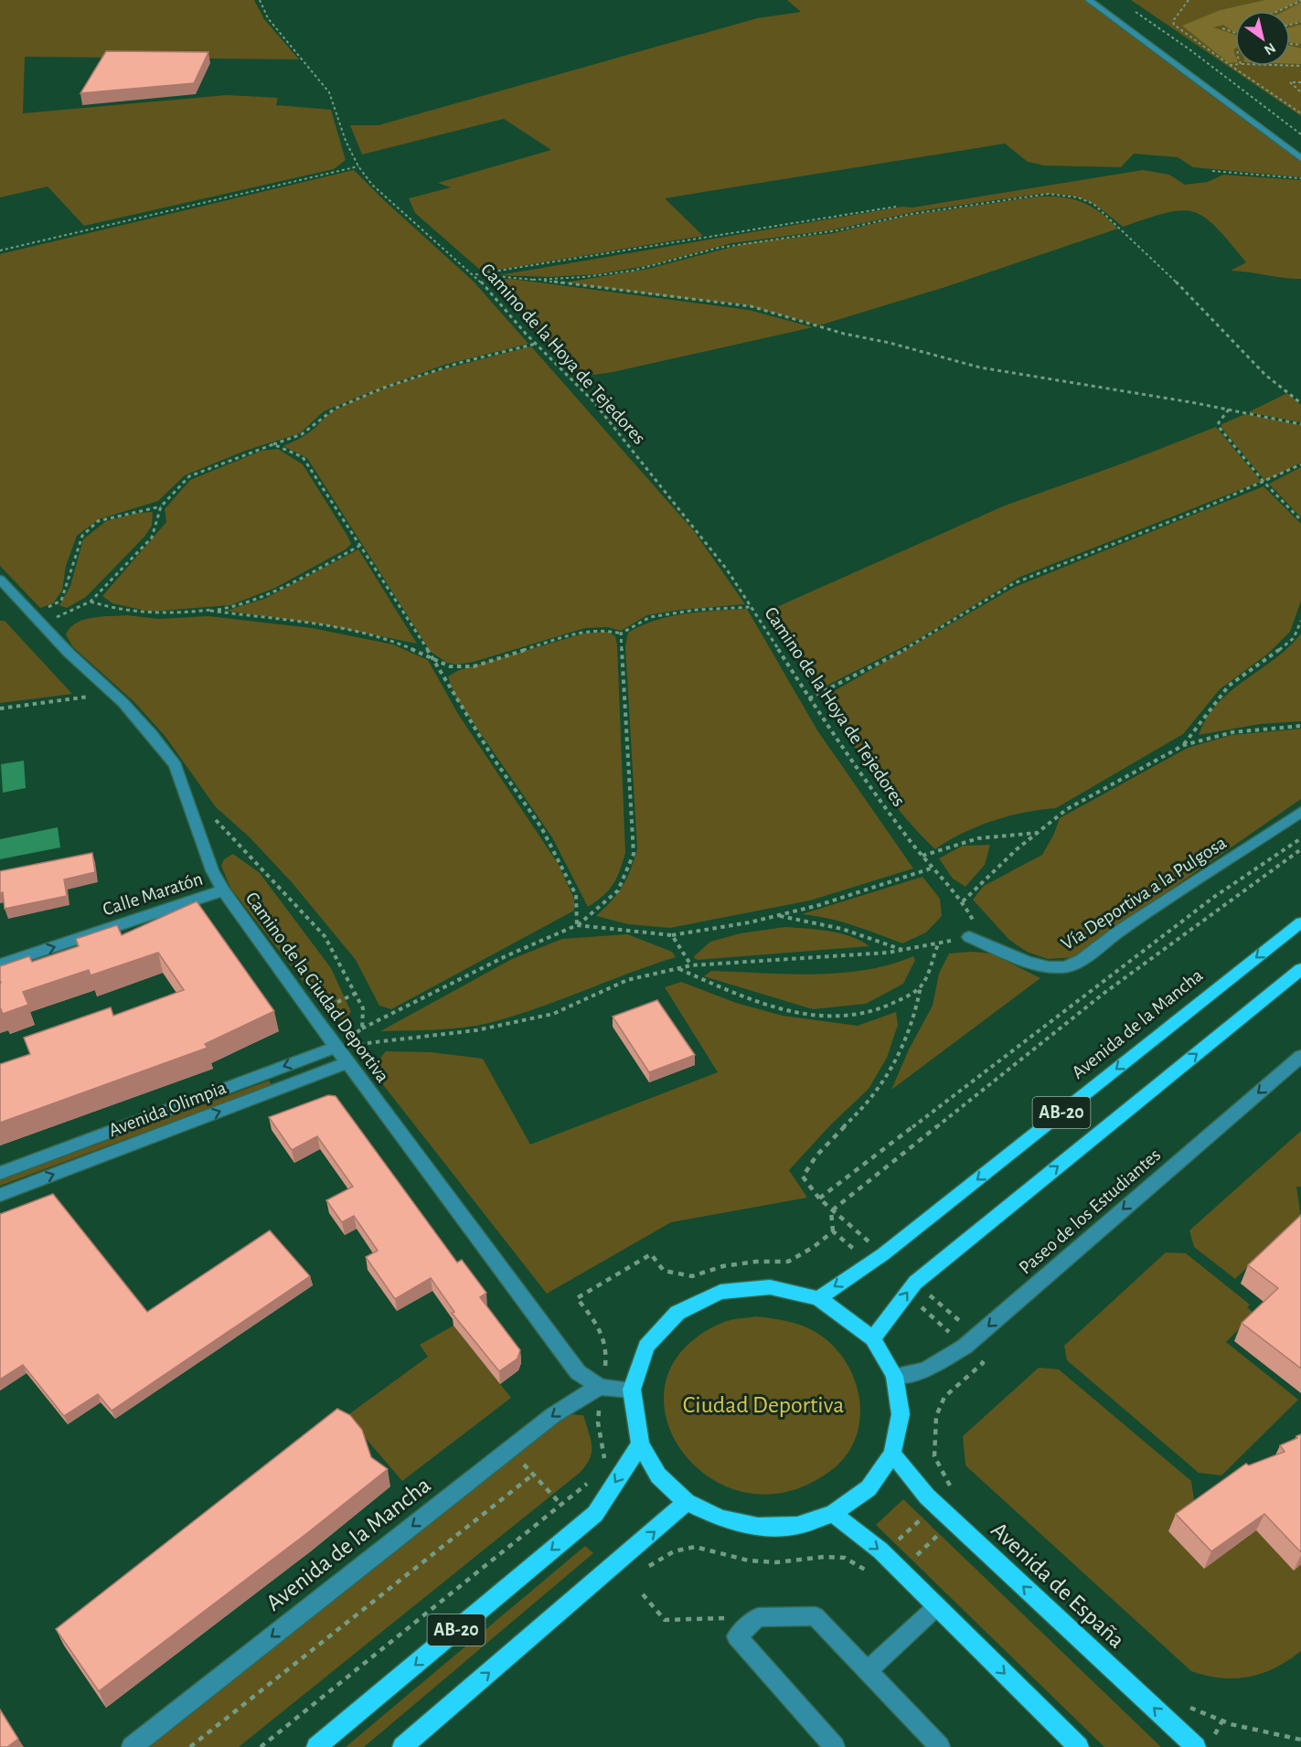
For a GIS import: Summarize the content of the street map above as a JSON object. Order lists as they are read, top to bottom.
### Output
{
  "streets": {
    "main road": ["Avenida de la Mancha", "AB-20", "Avenida de España"],
    "street": [
      "Vía Deportiva a la Pulgosa",
      "Calle Maratón",
      "Camino de la Ciudad Deportiva",
      "Avenida Olimpia",
      "Paseo de los Estudiantes"
    ],
    "path": ["Camino de la Hoya de Tejedores"]
  },
  "crossings": [
    ["Camino de la Hoya de Tejedores", "Vía Deportiva a la Pulgosa"],
    ["Calle Maratón", "Camino de la Ciudad Deportiva"],
    ["Camino de la Ciudad Deportiva", "Avenida de la Mancha"],
    ["Camino de la Ciudad Deportiva", "Avenida Olimpia"]
  ],
  "one_way": ["Calle Maratón", "Paseo de los Estudiantes"],
  "parks": ["Ciudad Deportiva"],
  "north": "bottom right"
}
